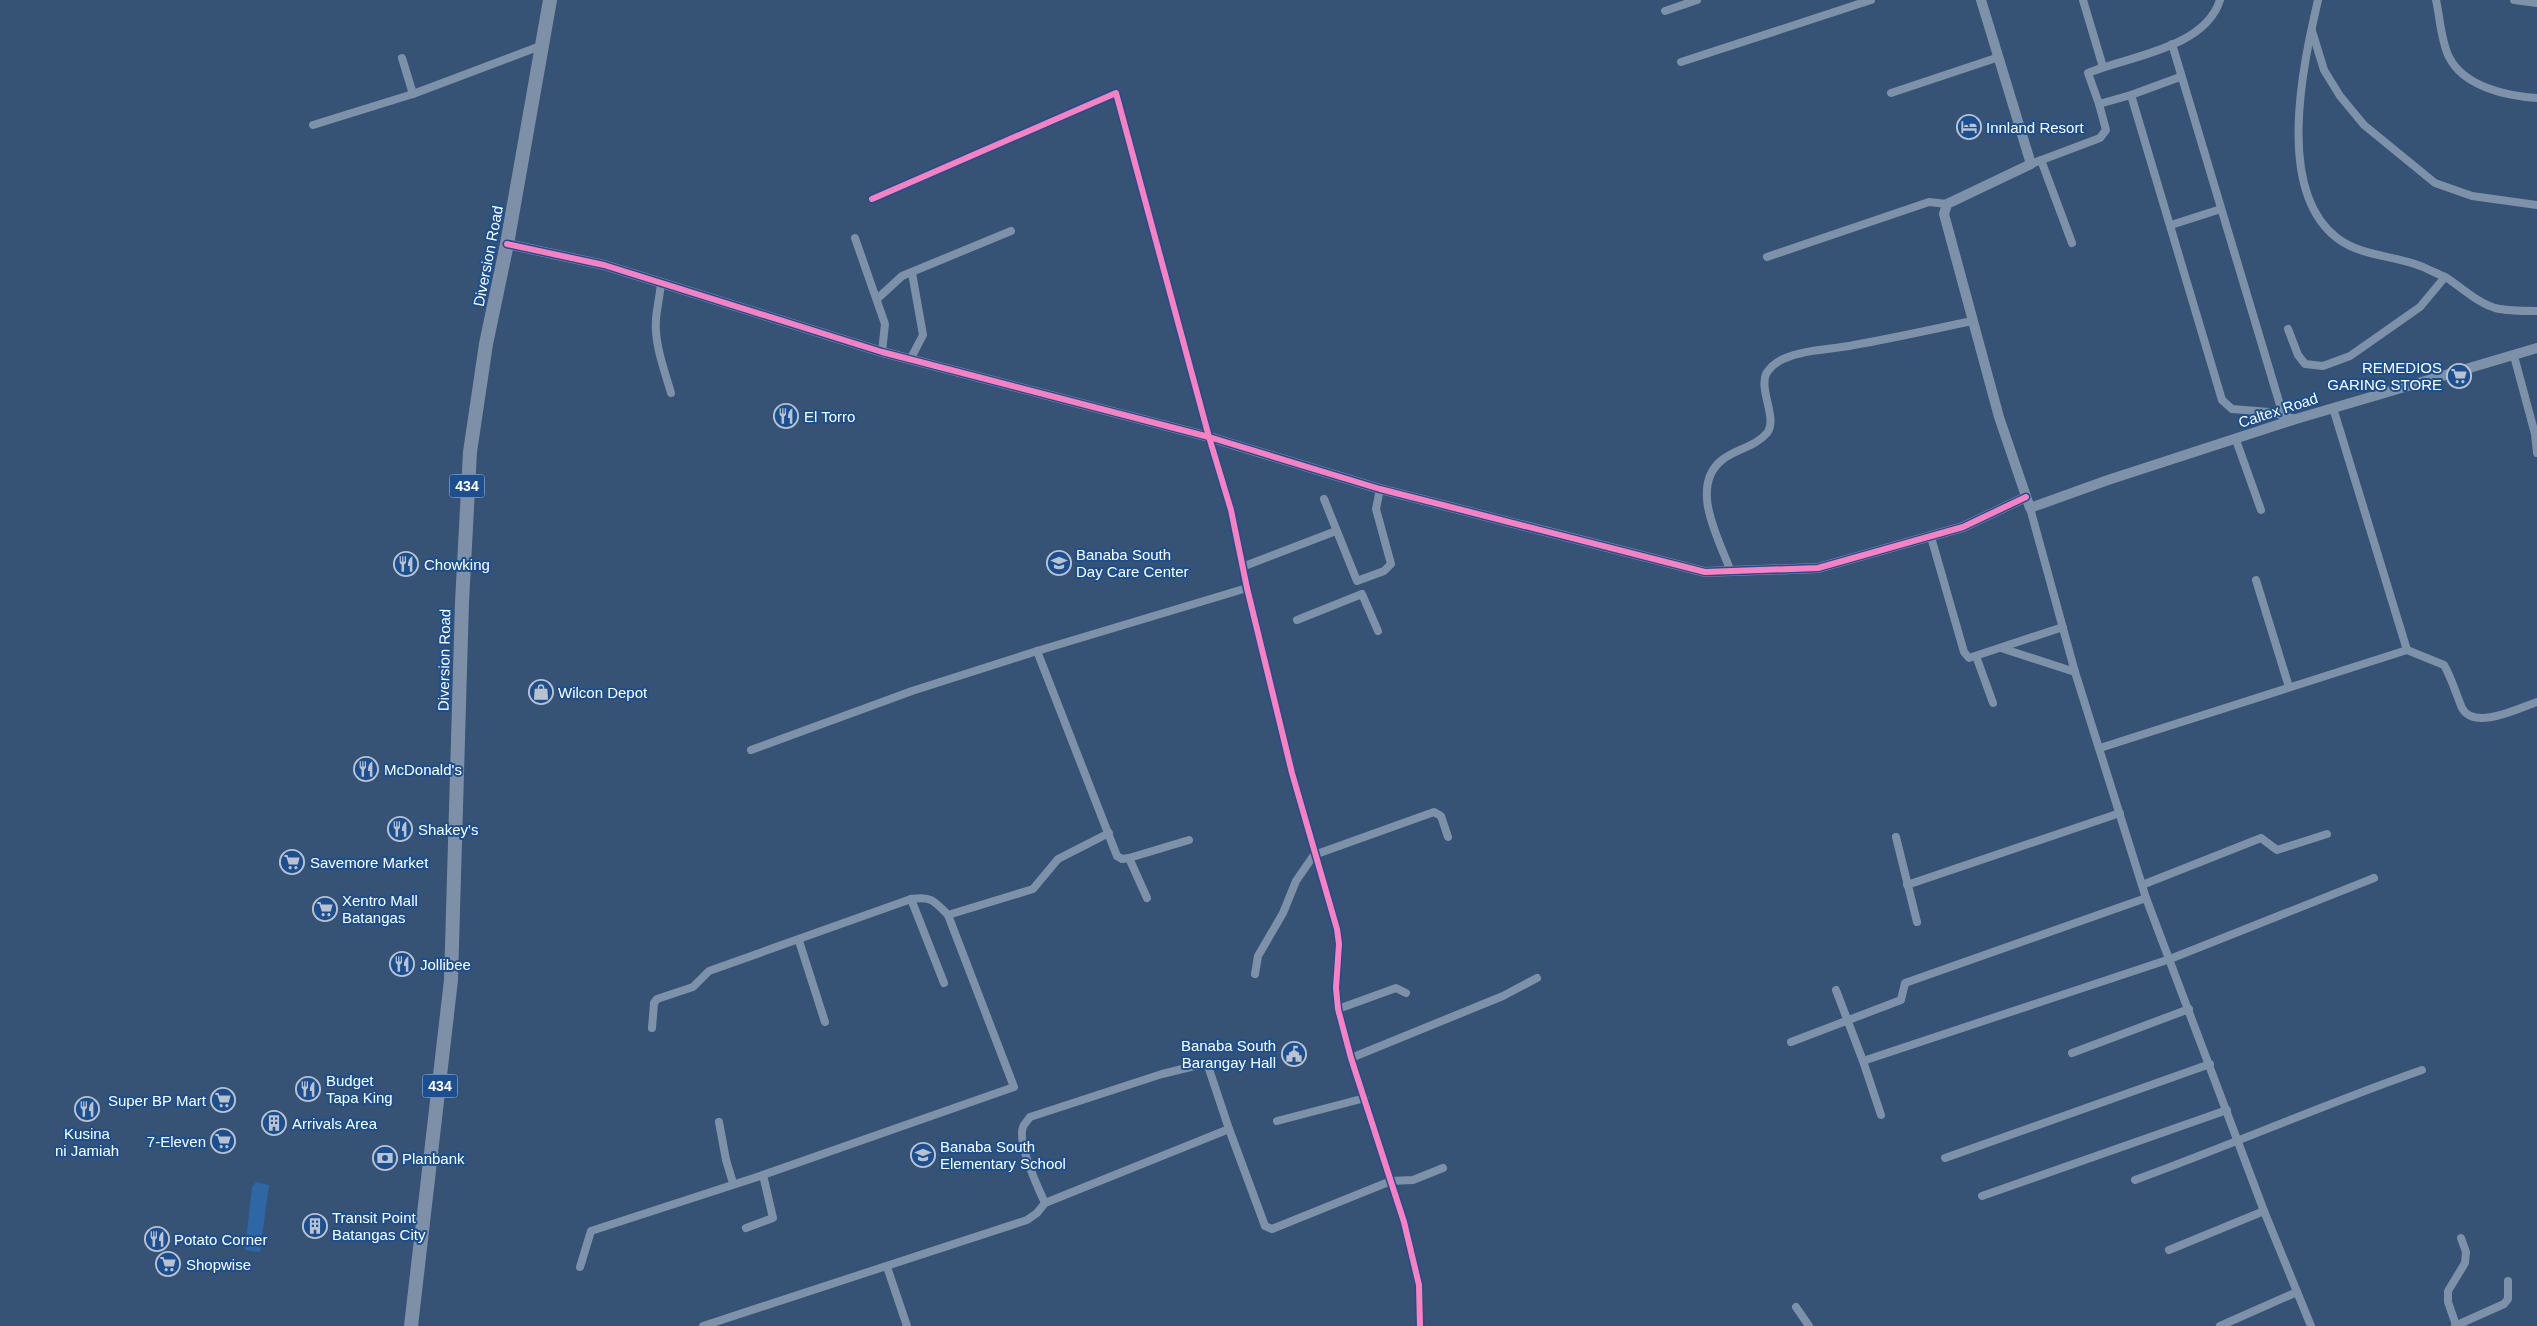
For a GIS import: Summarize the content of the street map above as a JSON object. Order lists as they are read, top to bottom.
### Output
{
  "streets": {
    "highway": ["Diversion Road", "434"],
    "street": ["Caltex Road"]
  },
  "places": {
    "hotel": ["Innland Resort"],
    "supermarket": [
      "REMEDIOS GARING STORE",
      "Savemore Market",
      "Xentro Mall Batangas",
      "Super BP Mart",
      "7-Eleven",
      "Shopwise"
    ],
    "restaurant": [
      "El Torro",
      "Chowking",
      "McDonald's",
      "Shakey's",
      "Jollibee",
      "Budget Tapa King",
      "Kusina ni Jamiah",
      "Potato Corner"
    ],
    "school or university": ["Banaba South Day Care Center", "Banaba South Elementary School"],
    "shop": ["Wilcon Depot"],
    "public building": ["Banaba South Barangay Hall"],
    "building": ["Arrivals Area", "Transit Point Batangas City"],
    "bank": ["Planbank"]
  }
}
